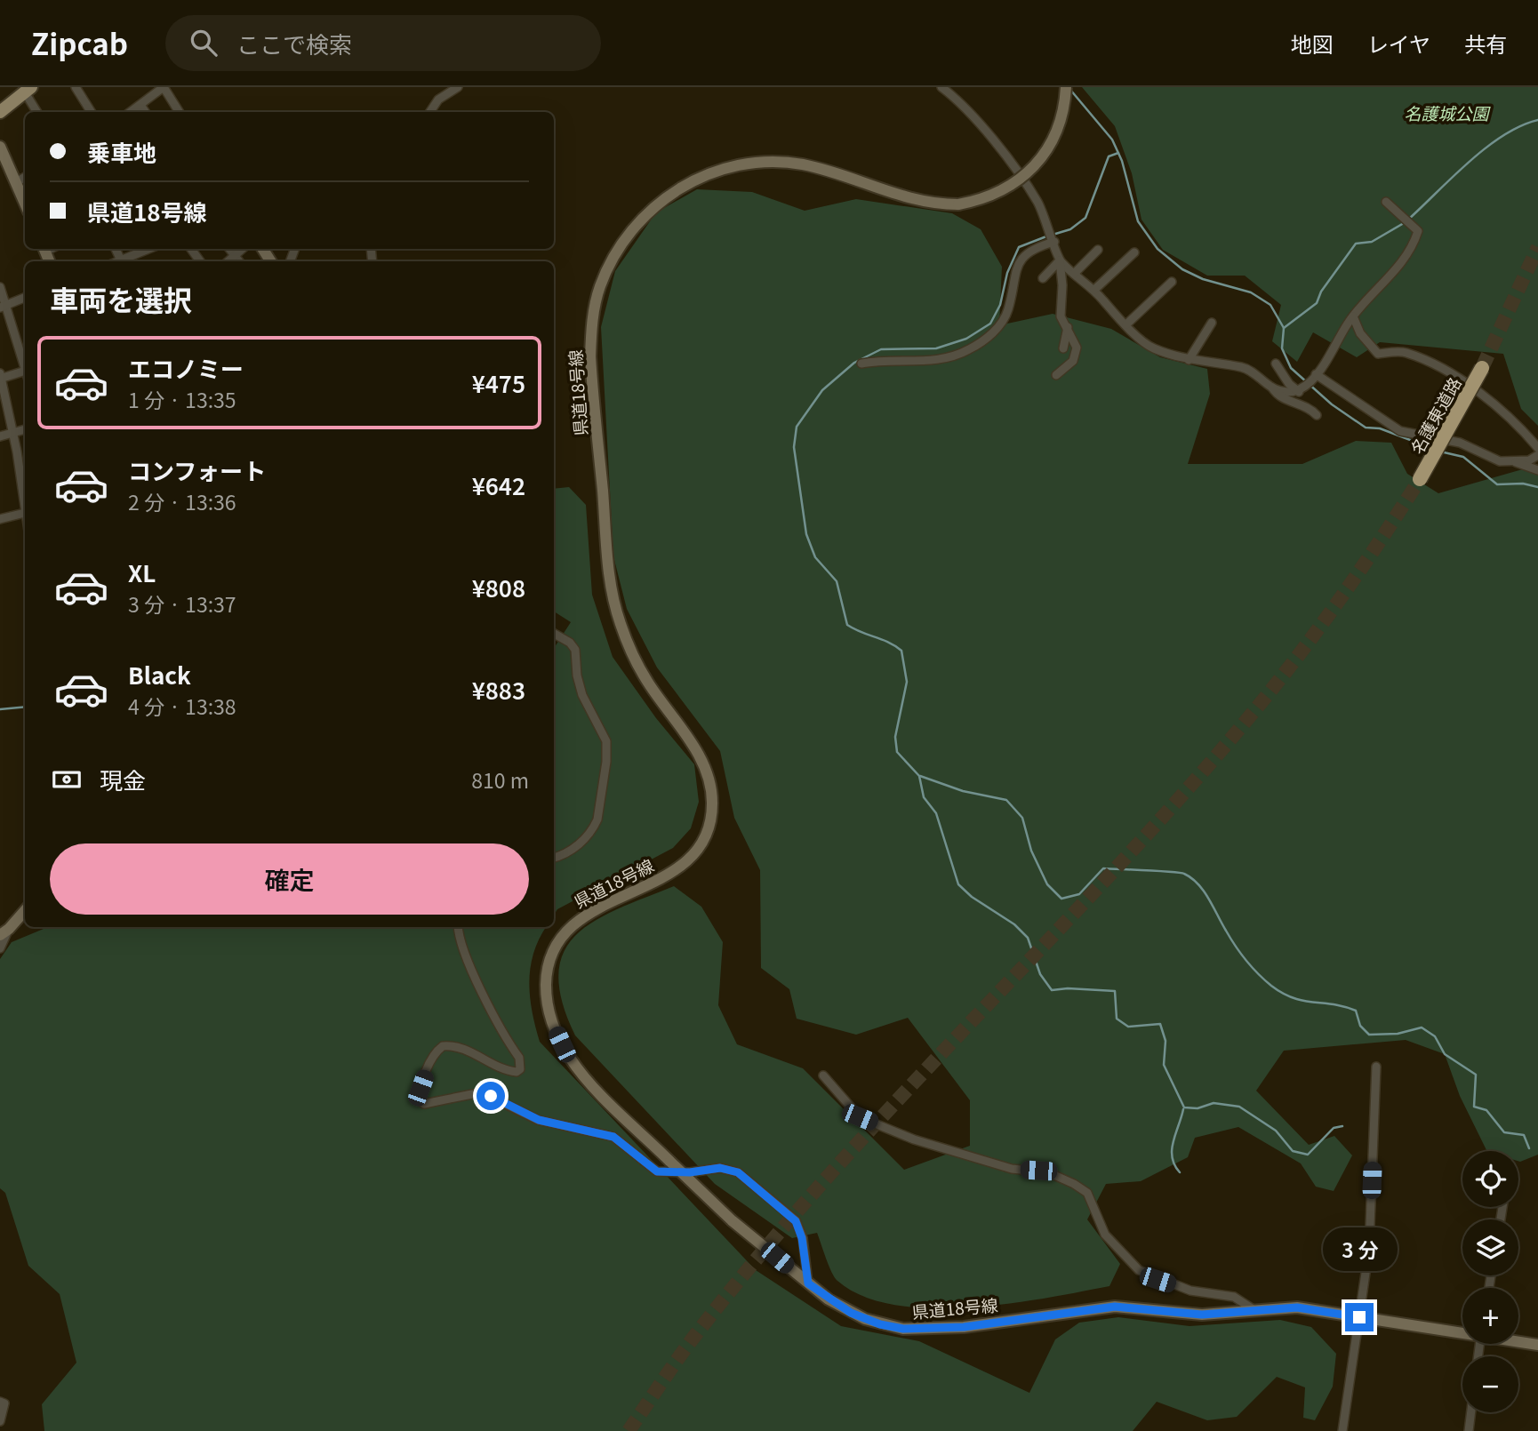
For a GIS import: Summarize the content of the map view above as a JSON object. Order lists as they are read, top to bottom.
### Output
{
  "streets": {
    "highway": ["名護東道路"],
    "main road": ["県道18号線"]
  },
  "parks": ["名護城公園"],
  "page": {
    "header": "Zipcab",
    "search": "ここで検索",
    "nav": ["地図", "レイヤ", "共有"],
    "banner": ["乗車地", "県道18号線"],
    "heading": "車両を選択",
    "list": [
      {
        "name": "エコノミー",
        "note": "1 分 · 13:35",
        "value": "¥475"
      },
      {
        "name": "コンフォート",
        "note": "2 分 · 13:36",
        "value": "¥642"
      },
      {
        "name": "XL",
        "note": "3 分 · 13:37",
        "value": "¥808"
      },
      {
        "name": "Black",
        "note": "4 分 · 13:38",
        "value": "¥883"
      }
    ],
    "pay": ["現金", "810 m"],
    "buttons": "確定",
    "map_buttons": ["+", "−"],
    "bubble": "3 分"
  }
}
